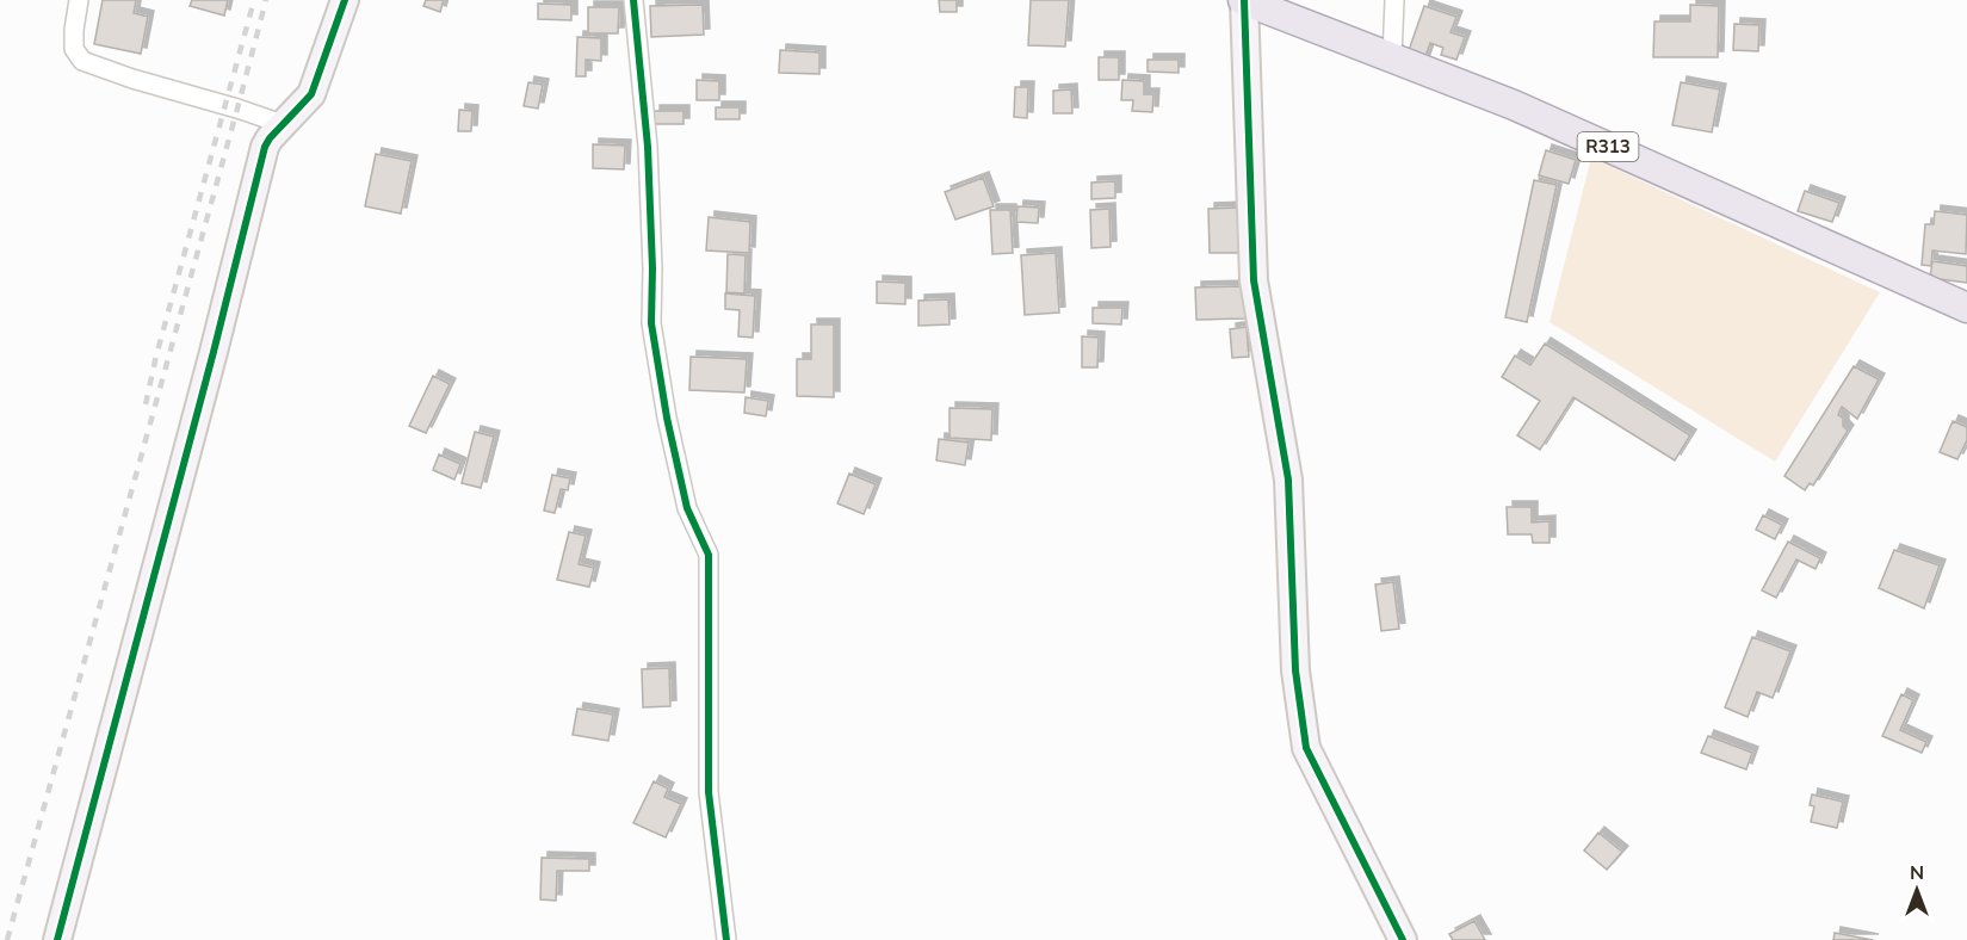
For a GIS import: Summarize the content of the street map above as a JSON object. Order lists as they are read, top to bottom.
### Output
{
  "streets": {
    "main road": ["R313"]
  },
  "north": "top"
}
